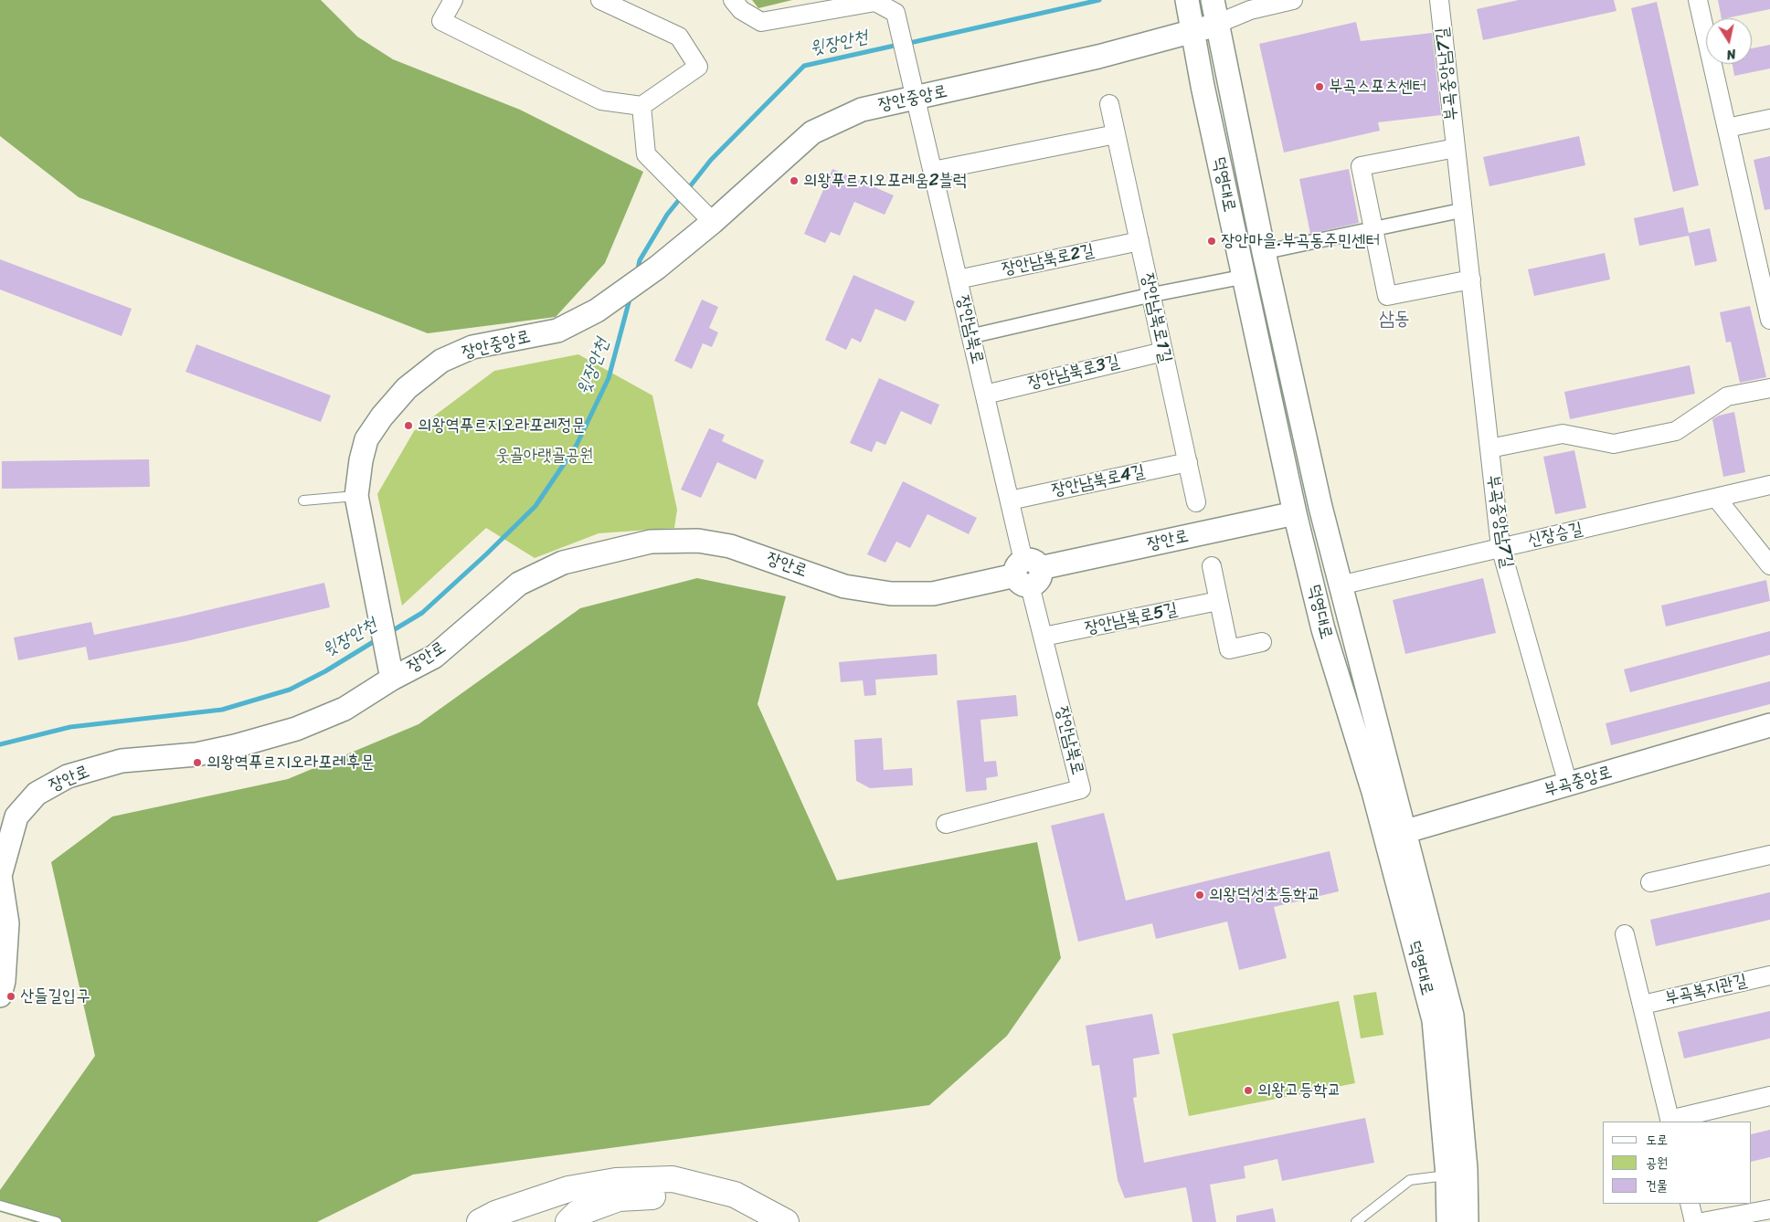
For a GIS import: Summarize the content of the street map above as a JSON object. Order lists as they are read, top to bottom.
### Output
{
  "streets": {
    "street": [
      "부곡중앙남7길",
      "장안중앙로",
      "덕영대로",
      "장안남북로2길",
      "장안남북로1길",
      "장안남북로",
      "장안남북로3길",
      "장안남북로4길",
      "신장승길",
      "장안로",
      "장안남북로5길",
      "부곡중앙로",
      "부곡복지관길"
    ]
  },
  "crossings": [
    ["부곡중앙남7길", "신장승길"],
    ["부곡중앙남7길", "부곡중앙로"],
    ["장안중앙로", "덕영대로"],
    ["장안중앙로", "장안남북로"],
    ["장안중앙로", "장안로"],
    ["덕영대로", "신장승길"],
    ["덕영대로", "장안로"],
    ["덕영대로", "부곡중앙로"],
    ["장안남북로2길", "장안남북로1길"],
    ["장안남북로2길", "장안남북로"],
    ["장안남북로1길", "장안남북로3길"],
    ["장안남북로1길", "장안남북로4길"],
    ["장안남북로", "장안남북로3길"],
    ["장안남북로", "장안남북로4길"],
    ["장안남북로", "장안로"],
    ["장안남북로", "장안남북로5길"]
  ],
  "districts": ["삼동"],
  "water": ["윗장안천"],
  "parks": ["웃골아랫골공원"],
  "places": [
    "부곡스포츠센터",
    "의왕푸르지오포레움2블럭",
    "장안마을.부곡동주민센터",
    "의왕역푸르지오라포레정문",
    "의왕역푸르지오라포레후문",
    "의왕덕성초등학교",
    "산들길입구",
    "의왕고등학교"
  ],
  "legend": ["도로", "공원", "건물"],
  "north": "bottom"
}
